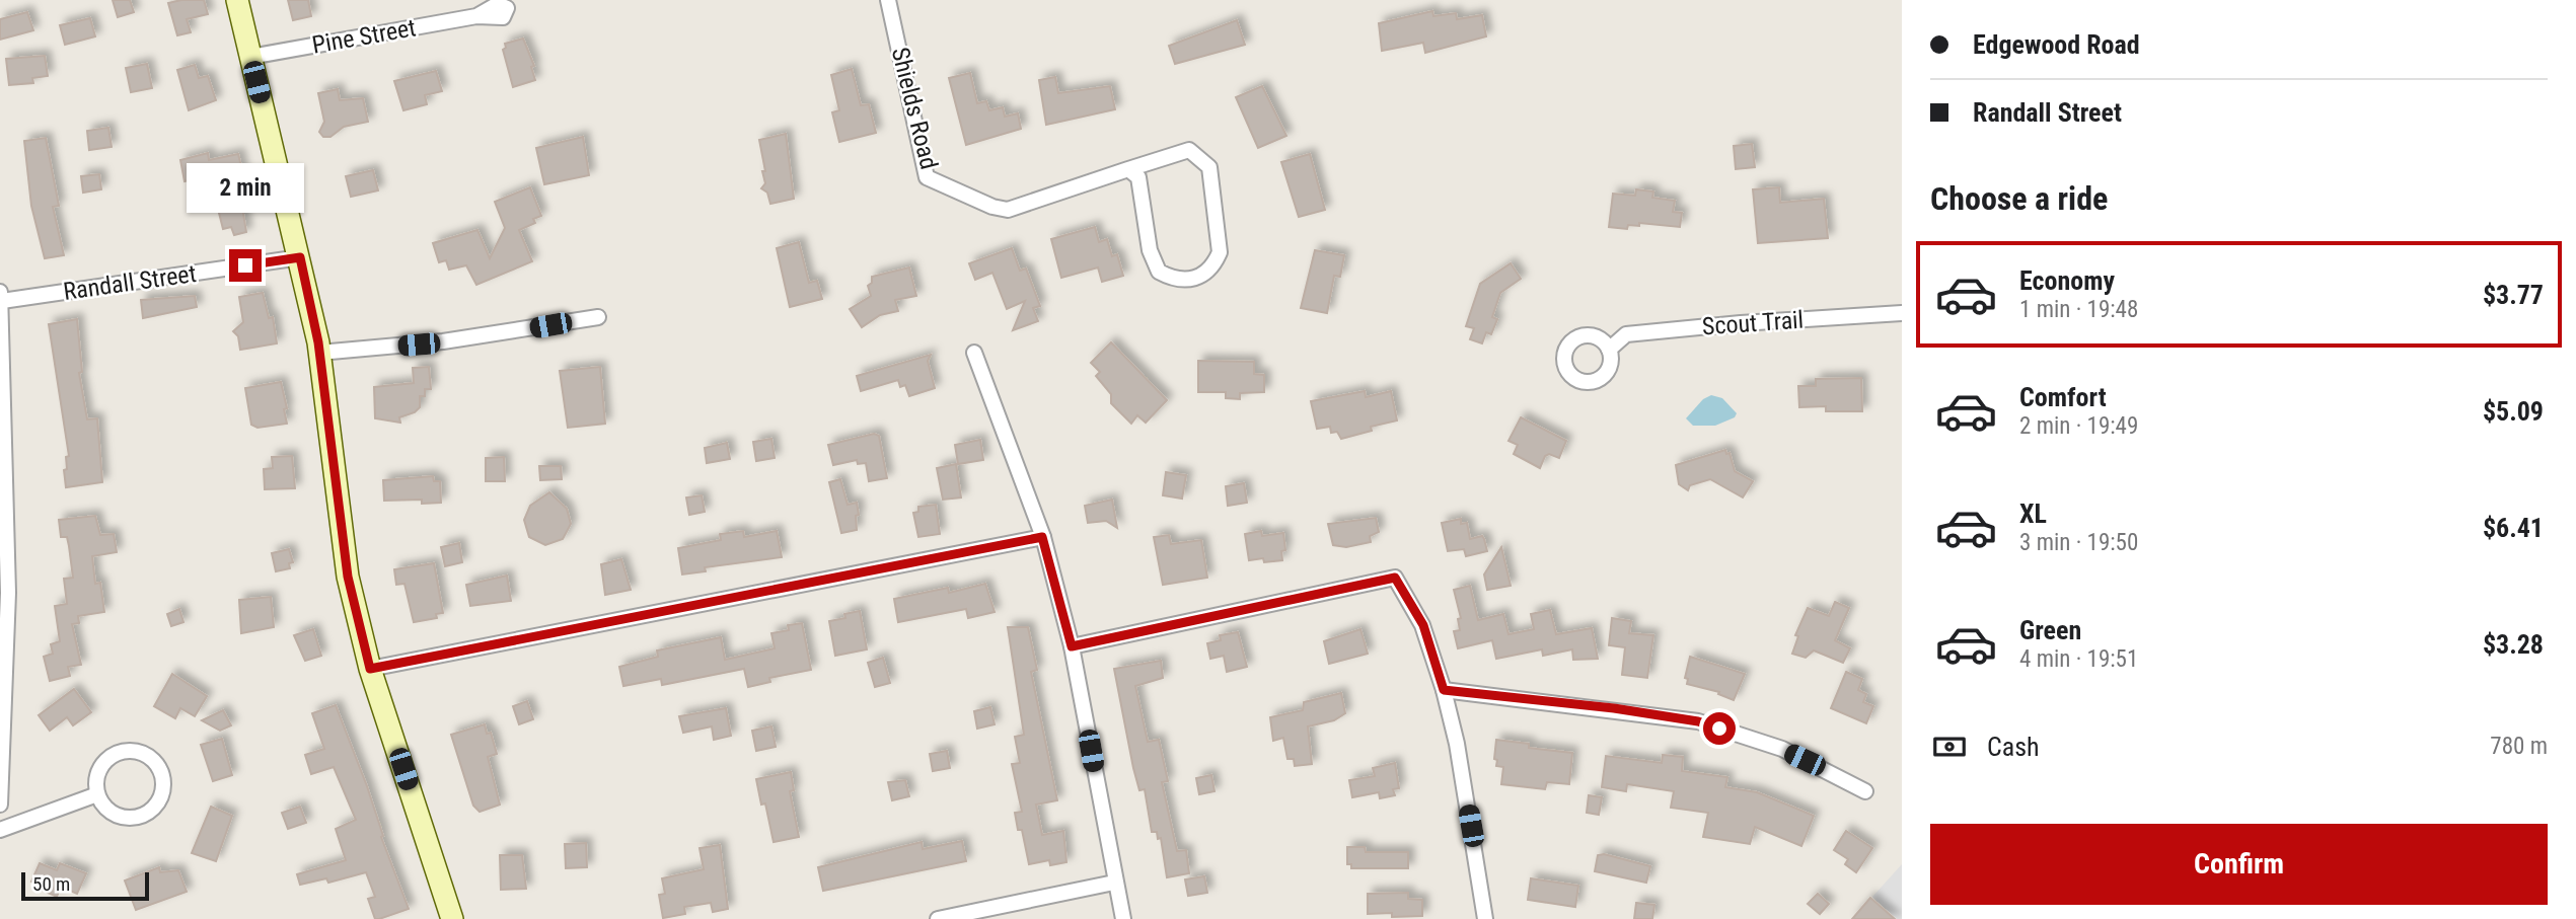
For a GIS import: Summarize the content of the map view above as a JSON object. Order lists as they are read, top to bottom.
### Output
{
  "streets": {
    "street": [
      "Pine Street",
      "Shields Road",
      "Randall Street",
      "Scout Trail"
    ]
  },
  "scale_bar": "50 m",
  "page": {
    "banner": ["Edgewood Road", "Randall Street"],
    "heading": "Choose a ride",
    "bubble": "2 min",
    "list": [
      {
        "name": "Economy",
        "note": "1 min · 19:48",
        "value": "$3.77"
      },
      {
        "name": "Comfort",
        "note": "2 min · 19:49",
        "value": "$5.09"
      },
      {
        "name": "XL",
        "note": "3 min · 19:50",
        "value": "$6.41"
      },
      {
        "name": "Green",
        "note": "4 min · 19:51",
        "value": "$3.28"
      }
    ],
    "pay": ["Cash", "780 m"],
    "buttons": "Confirm",
    "scale": "50 m"
  }
}
